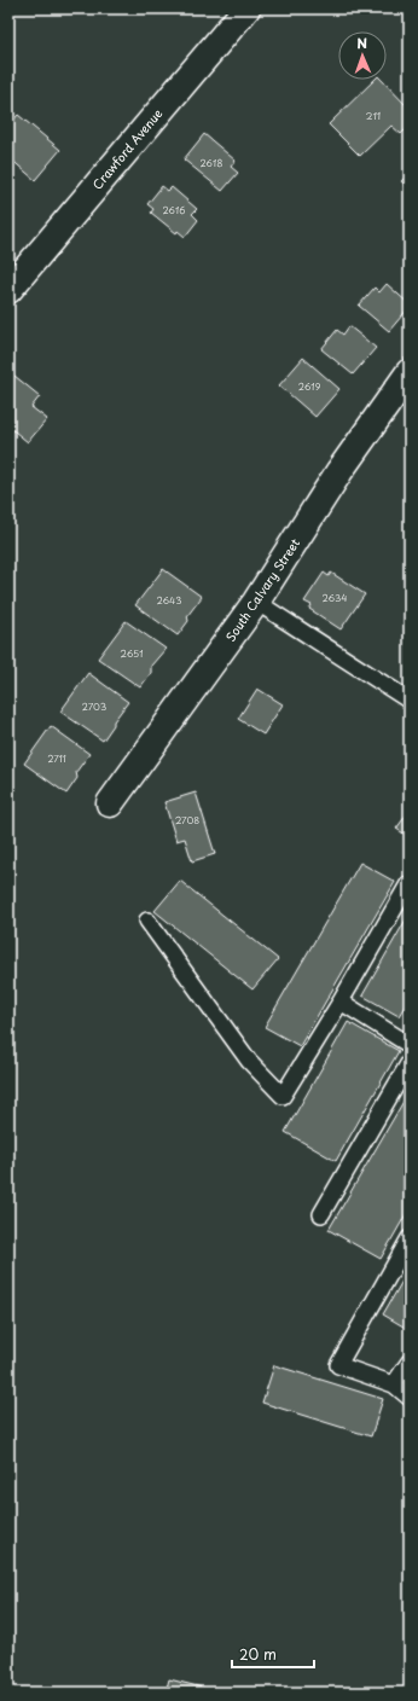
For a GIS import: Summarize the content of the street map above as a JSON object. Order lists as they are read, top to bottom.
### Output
{
  "streets": {
    "street": ["Crawford Avenue", "South Calvary Street"]
  },
  "house_numbers": [
    "211",
    "2618",
    "2616",
    "2619",
    "2634",
    "2643",
    "2651",
    "2703",
    "2711",
    "2708"
  ],
  "scale_bar": "20 m",
  "north": "top"
}
